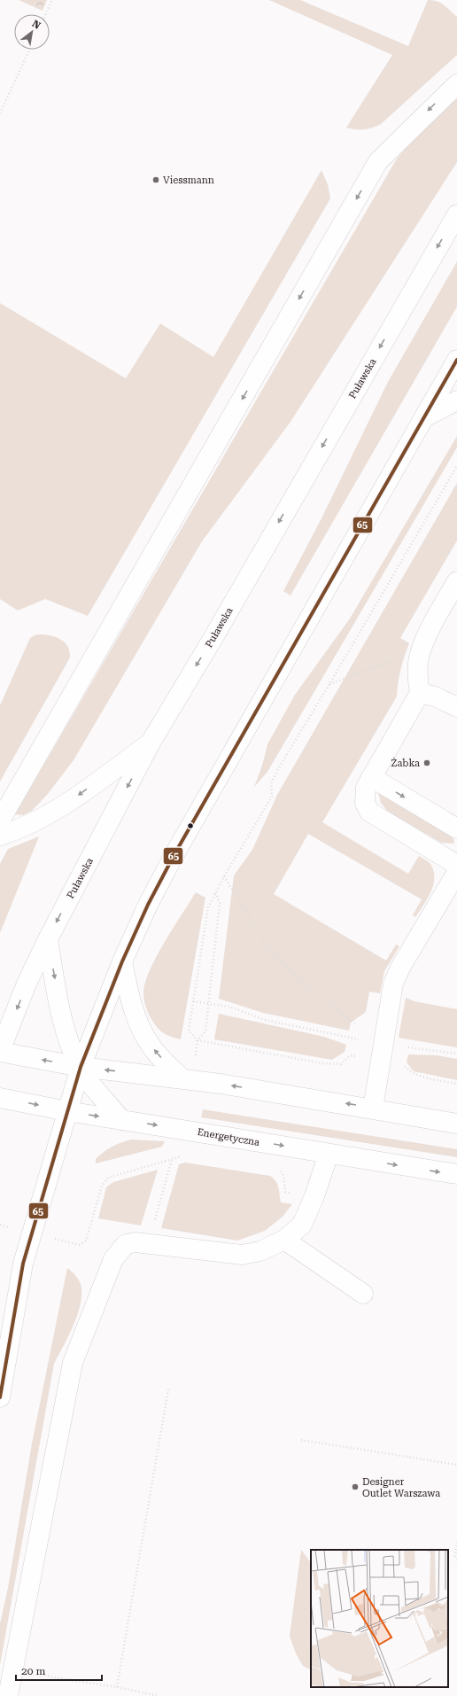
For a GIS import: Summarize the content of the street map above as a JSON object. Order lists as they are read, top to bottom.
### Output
{
  "streets": {
    "main road": ["Puławska", "Energetyczna"]
  },
  "places": ["Viessmann", "Żabka", "Designer Outlet Warszawa"],
  "lines": ["transit line 65"],
  "scale_bar": "20 m",
  "north": "top right"
}
